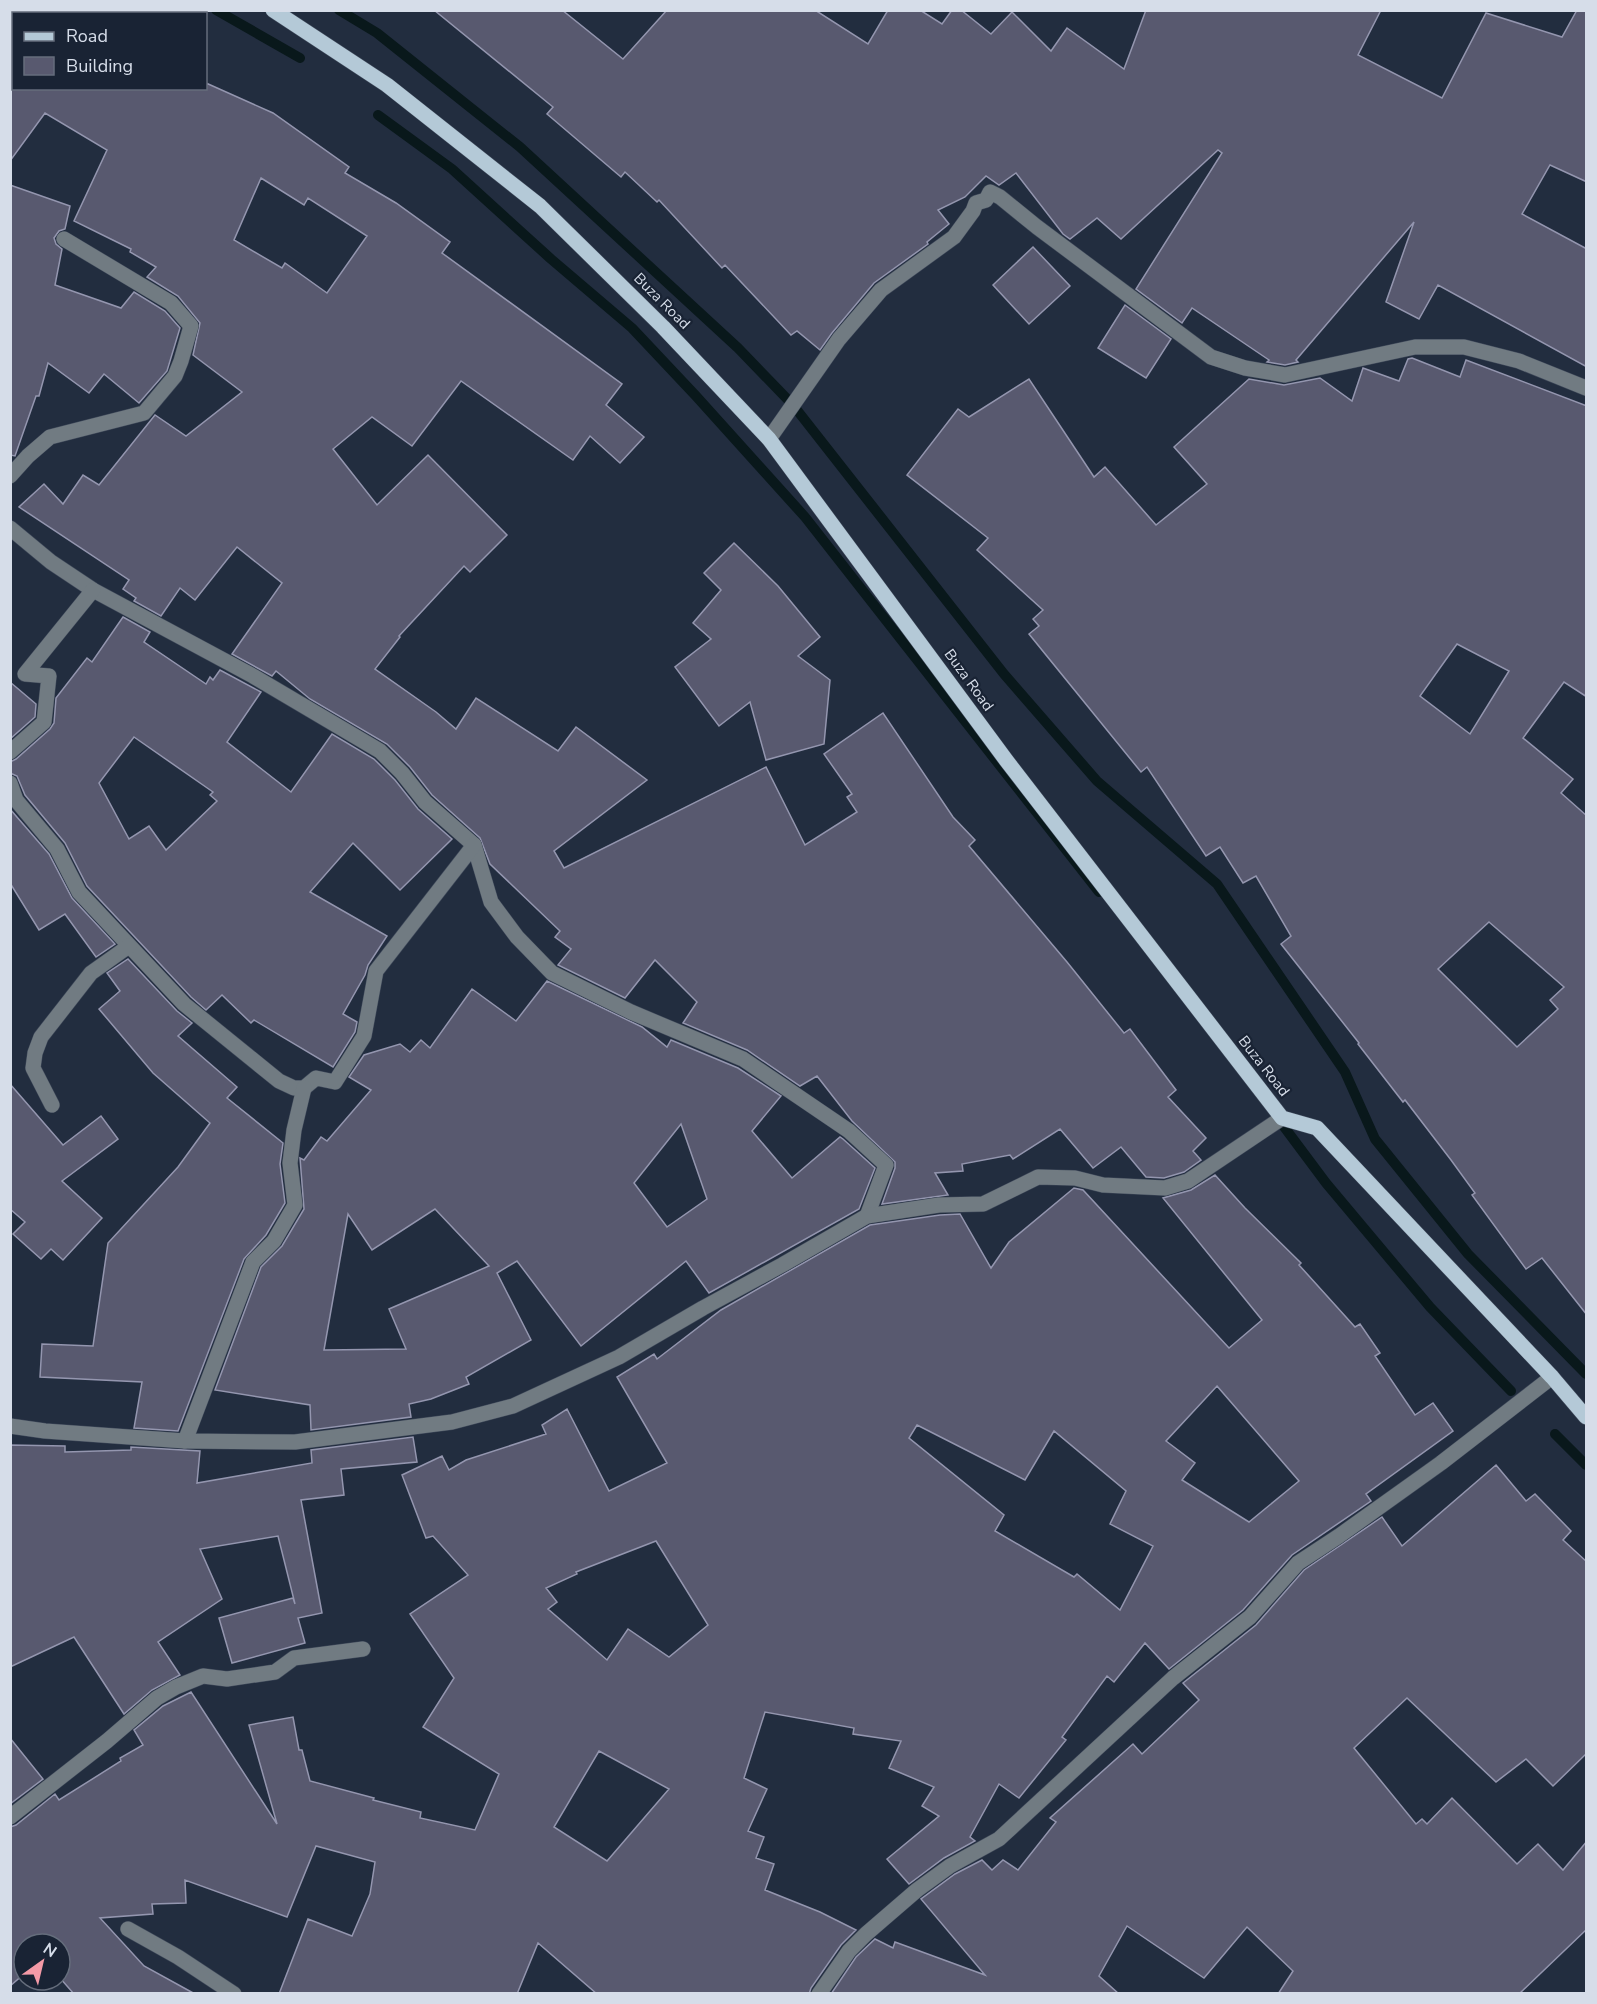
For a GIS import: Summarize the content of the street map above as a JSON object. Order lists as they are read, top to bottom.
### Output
{
  "streets": {
    "main road": ["Buza Road"]
  },
  "legend": ["Road", "Building"],
  "north": "top right"
}
